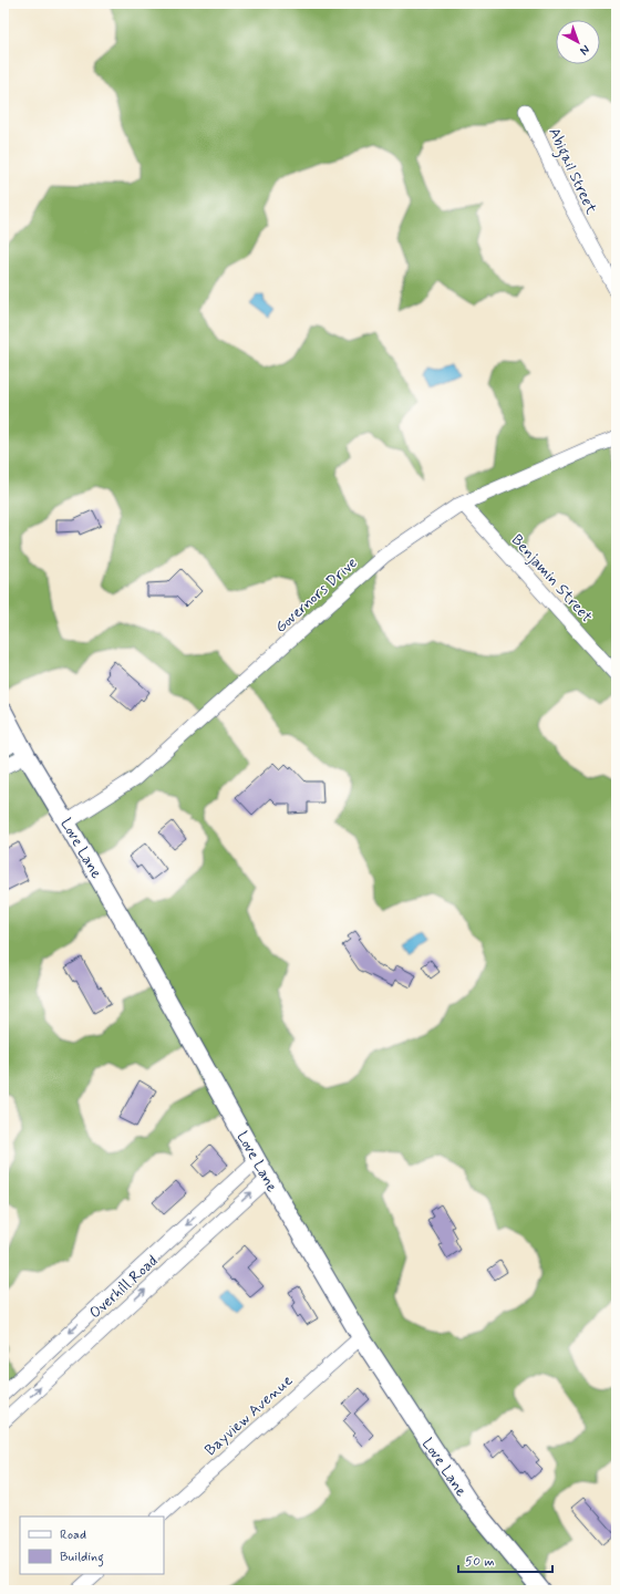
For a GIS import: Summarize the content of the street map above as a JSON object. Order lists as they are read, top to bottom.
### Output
{
  "streets": {
    "street": [
      "Abigail Street",
      "Benjamin Street",
      "Governors Drive",
      "Love Lane",
      "Overhill Road",
      "Bayview Avenue"
    ]
  },
  "crossings": [
    ["Benjamin Street", "Governors Drive"],
    ["Governors Drive", "Love Lane"],
    ["Love Lane", "Overhill Road"],
    ["Love Lane", "Bayview Avenue"]
  ],
  "legend": ["Road", "Building"],
  "scale_bar": "50 m",
  "north": "bottom right"
}
